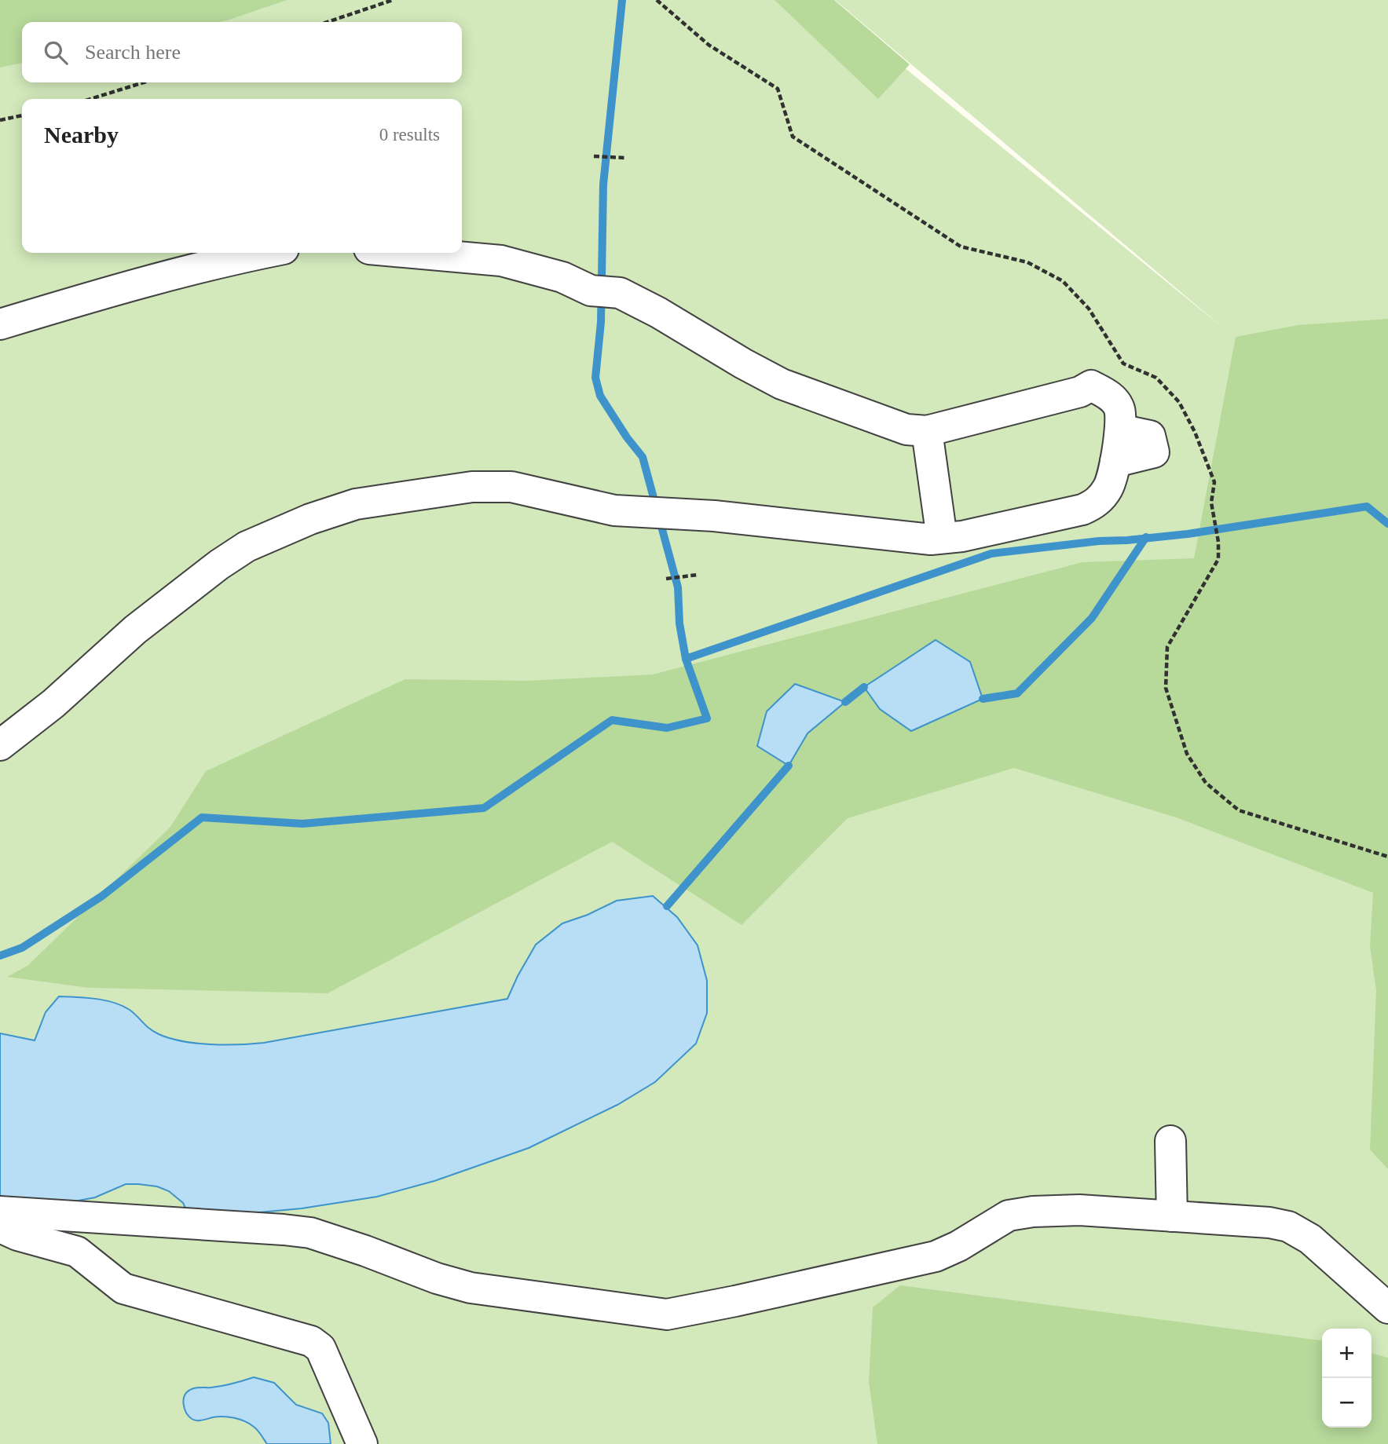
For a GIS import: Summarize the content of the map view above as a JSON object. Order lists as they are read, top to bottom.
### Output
{
  "page": {
    "search": "Search here",
    "heading": ["Nearby", "0 results"],
    "map_buttons": ["+", "−"]
  }
}
